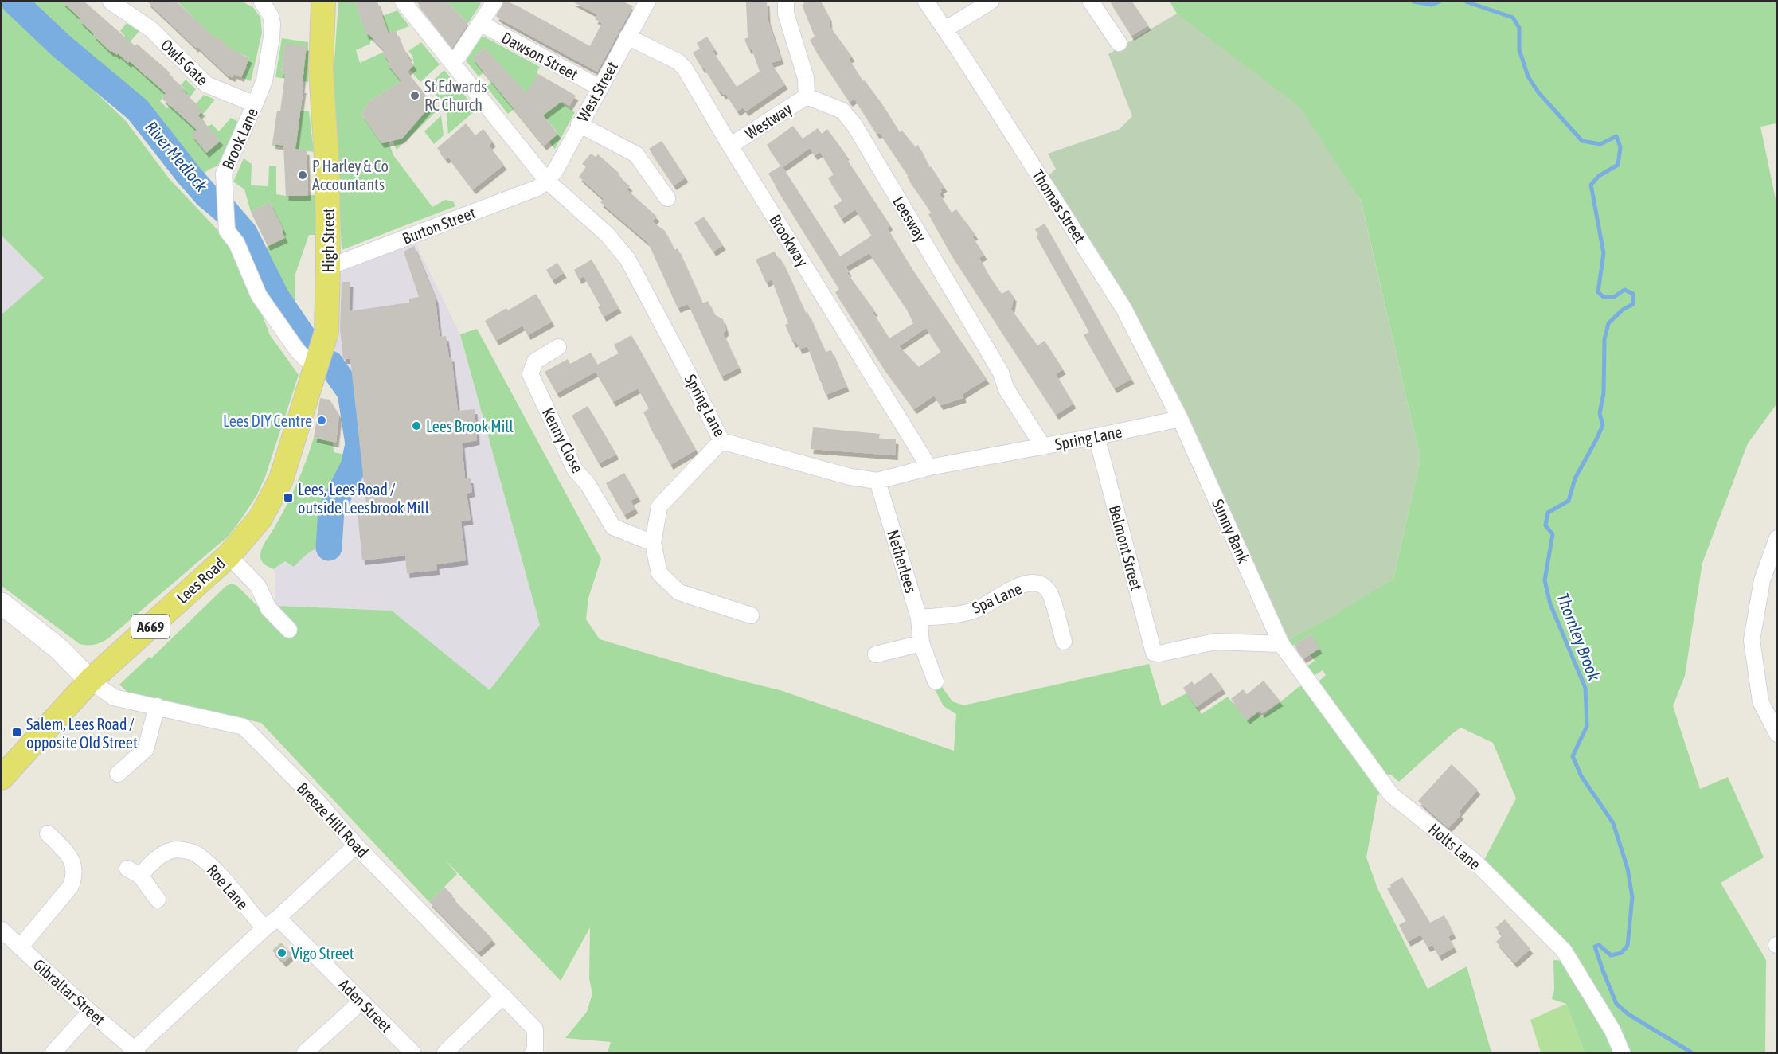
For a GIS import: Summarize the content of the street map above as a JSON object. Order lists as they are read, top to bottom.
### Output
{
  "streets": {
    "main road": ["High Street", "Lees Road", "A669"],
    "street": [
      "Dawson Street",
      "Owls Gate",
      "West Street",
      "Westway",
      "Brook Lane",
      "Thomas Street",
      "Leesway",
      "Burton Street",
      "Brookway",
      "Spring Lane",
      "Kenny Close",
      "Sunny Bank",
      "Belmont Street",
      "Netherlees",
      "Spa Lane",
      "Breeze Hill Road",
      "Holts Lane",
      "Roe Lane",
      "Gibraltar Street",
      "Aden Street"
    ]
  },
  "crossings": [
    ["Dawson Street", "West Street"],
    ["Owls Gate", "Brook Lane"],
    ["West Street", "Burton Street"],
    ["West Street", "Brookway"],
    ["West Street", "Spring Lane"],
    ["Westway", "Leesway"],
    ["Westway", "Brookway"],
    ["Brook Lane", "High Street"],
    ["Brook Lane", "Lees Road"],
    ["Thomas Street", "Spring Lane"],
    ["Thomas Street", "Sunny Bank"],
    ["Leesway", "Spring Lane"],
    ["Burton Street", "High Street"],
    ["Burton Street", "Spring Lane"],
    ["High Street", "Lees Road"],
    ["Brookway", "Spring Lane"],
    ["Spring Lane", "Sunny Bank"],
    ["Spring Lane", "Belmont Street"],
    ["Spring Lane", "Netherlees"],
    ["Sunny Bank", "Belmont Street"],
    ["Sunny Bank", "Holts Lane"],
    ["Belmont Street", "Holts Lane"],
    ["Netherlees", "Spa Lane"],
    ["Lees Road", "Breeze Hill Road"]
  ],
  "water": ["River Medlock", "Thornley Brook"],
  "places": {
    "other": [
      "St Edwards RC Church",
      "P Harley & Co Accountants",
      "Lees DIY Centre",
      "Lees Brook Mill",
      "Vigo Street"
    ],
    "transit": ["Lees, Lees Road / outside Leesbrook Mill", "Salem, Lees Road / opposite Old Street"]
  }
}
